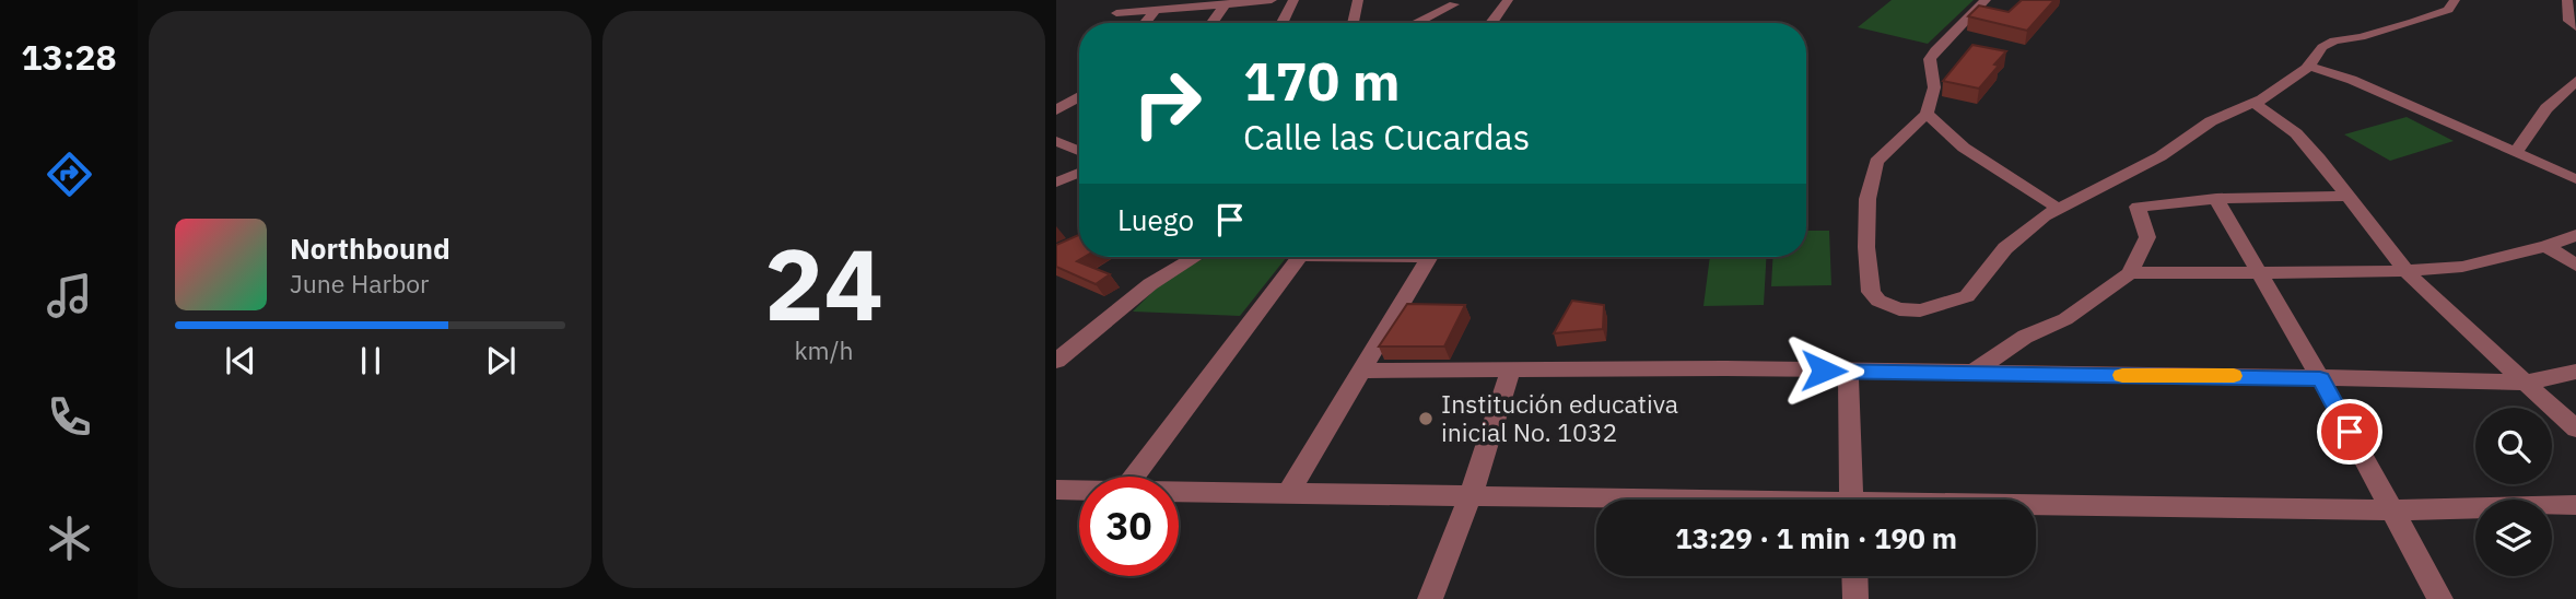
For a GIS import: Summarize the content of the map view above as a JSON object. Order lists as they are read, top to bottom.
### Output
{
  "places": ["Institución educativa inicial No. 1032"],
  "page": {
    "tabs": "13:28",
    "tile": ["24", "km/h"],
    "turn": ["170 m", "Calle las Cucardas"],
    "then": "Luego",
    "song": ["Northbound", "June Harbor"],
    "limit": "30",
    "trip": "13:29 · 1 min · 190 m"
  }
}
